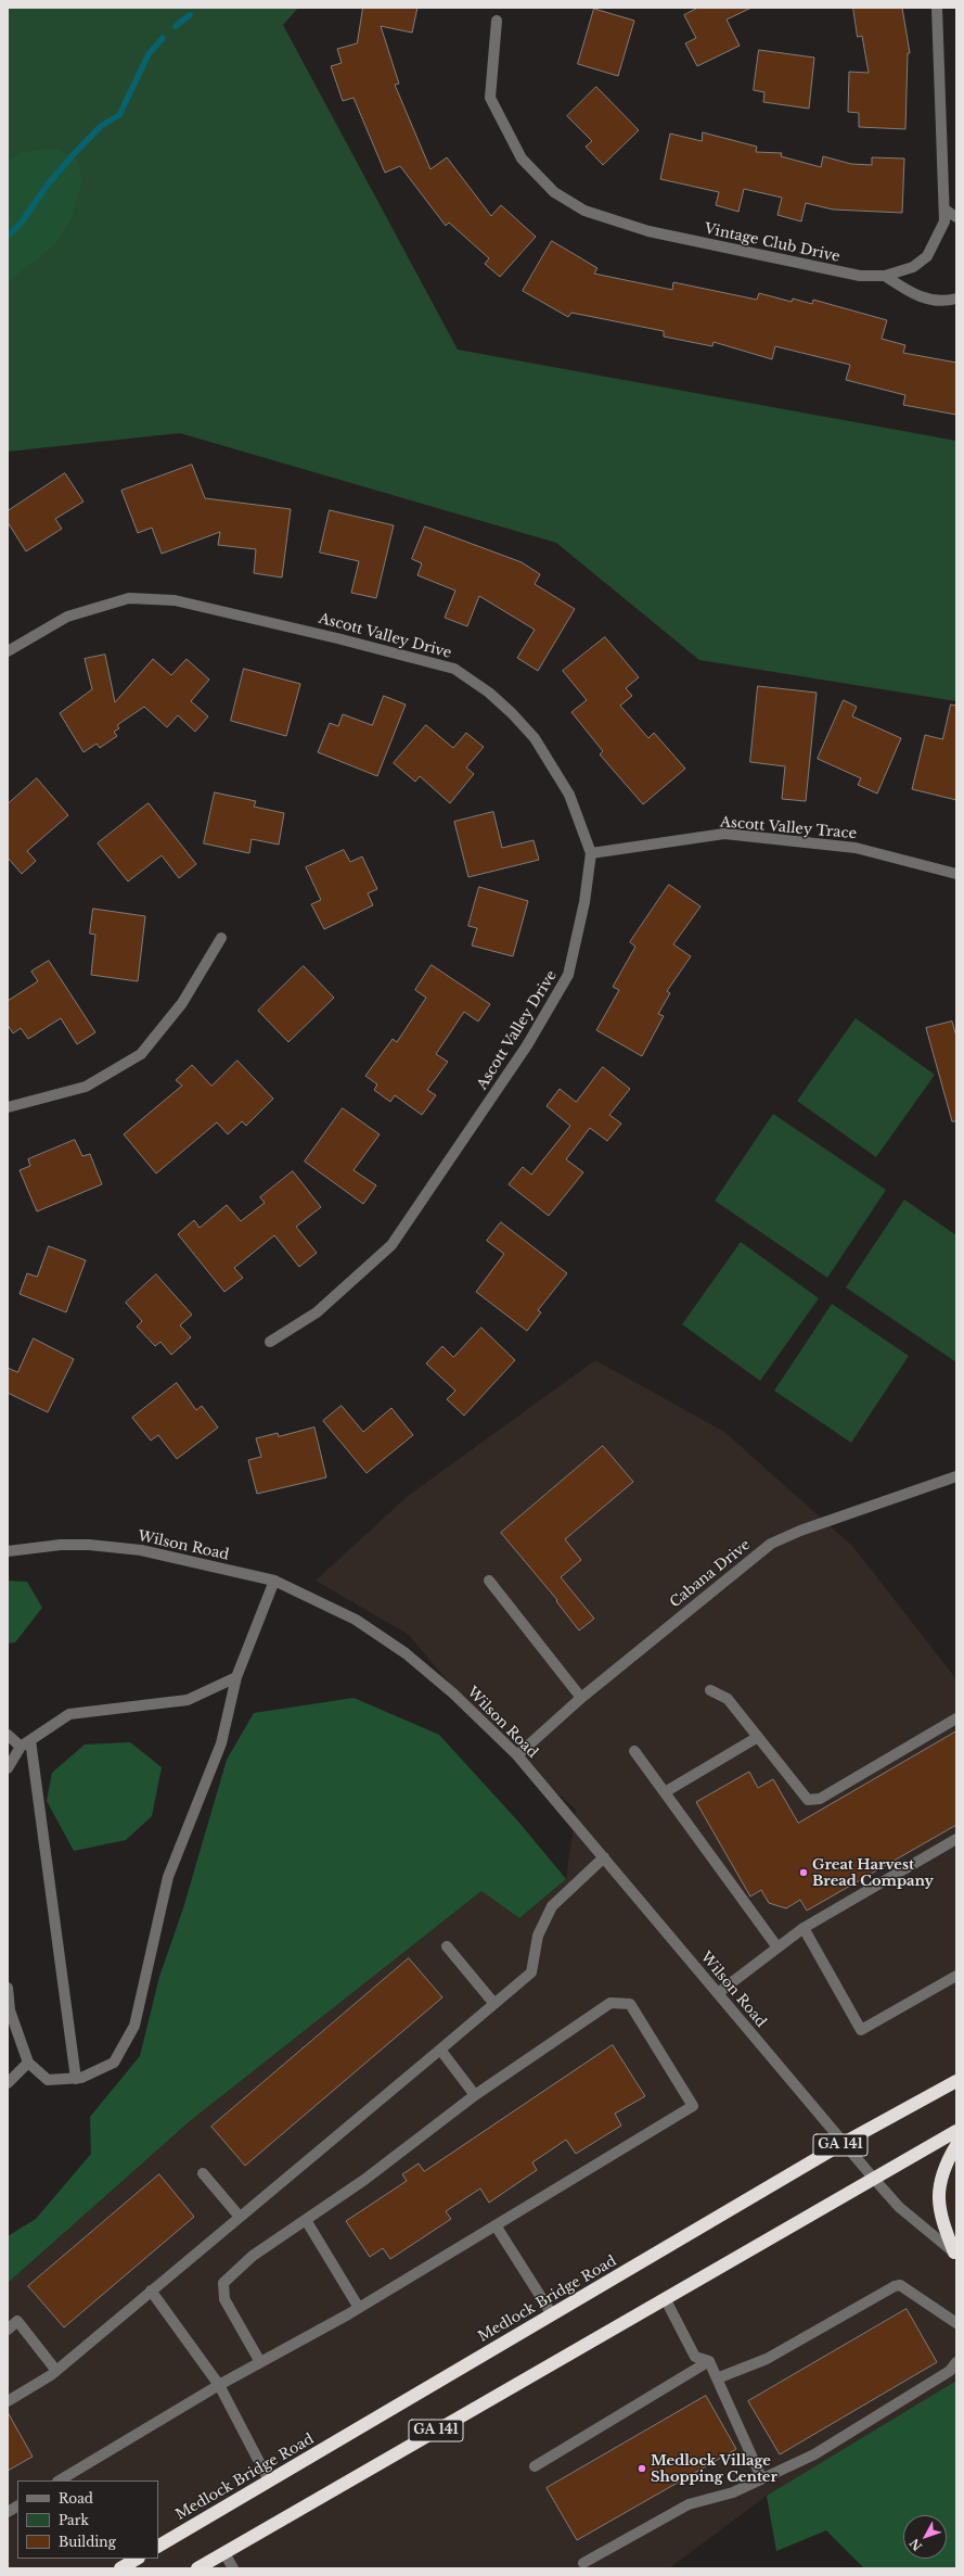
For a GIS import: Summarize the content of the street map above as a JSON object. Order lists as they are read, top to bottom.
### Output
{
  "streets": {
    "highway": ["GA 141", "Medlock Bridge Road"],
    "street": [
      "Vintage Club Drive",
      "Ascott Valley Drive",
      "Ascott Valley Trace",
      "Wilson Road",
      "Cabana Drive"
    ]
  },
  "crossings": [
    ["Ascott Valley Drive", "Ascott Valley Trace"],
    ["Wilson Road", "Cabana Drive"],
    ["Wilson Road", "GA 141"],
    ["Wilson Road", "Medlock Bridge Road"]
  ],
  "places": ["Great Harvest Bread Company", "Medlock Village Shopping Center"],
  "legend": ["Road", "Park", "Building"],
  "north": "bottom left"
}
